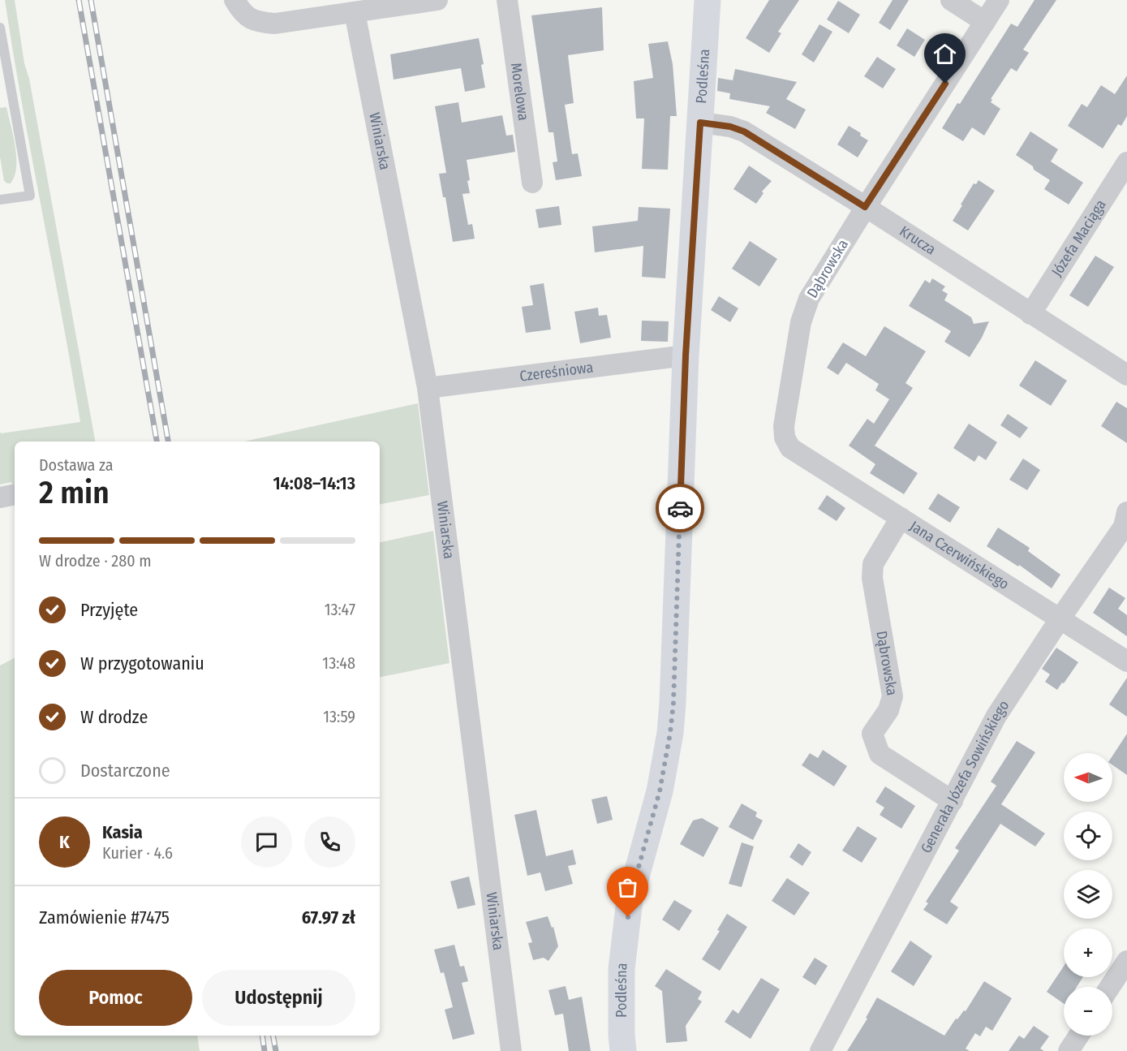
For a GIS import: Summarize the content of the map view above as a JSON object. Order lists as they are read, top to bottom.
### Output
{
  "streets": {
    "street": [
      "Podleśna",
      "Morelowa",
      "Winiarska",
      "Józefa Maciąga",
      "Krucza",
      "Dąbrowska",
      "Czereśniowa",
      "Jana Czerwińskiego",
      "Generała Józefa Sowińskiego"
    ]
  },
  "crossings": [
    ["Podleśna", "Krucza"],
    ["Podleśna", "Czereśniowa"],
    ["Winiarska", "Czereśniowa"],
    ["Józefa Maciąga", "Krucza"],
    ["Krucza", "Dąbrowska"],
    ["Dąbrowska", "Jana Czerwińskiego"],
    ["Dąbrowska", "Generała Józefa Sowińskiego"],
    ["Jana Czerwińskiego", "Generała Józefa Sowińskiego"]
  ],
  "north": "left",
  "page": {
    "heading": ["2 min", "Dostawa za", "14:08–14:13"],
    "panel": [
      "Kasia",
      "Kurier · 4.6",
      "Zamówienie #7475",
      "67.97 zł"
    ],
    "bar": "W drodze · 280 m",
    "list": [
      ["Przyjęte", "13:47"],
      ["W przygotowaniu", "13:48"],
      ["W drodze", "13:59"],
      "Dostarczone"
    ],
    "map_buttons": ["+", "−"],
    "round": "K",
    "buttons": ["Pomoc", "Udostępnij"]
  }
}
